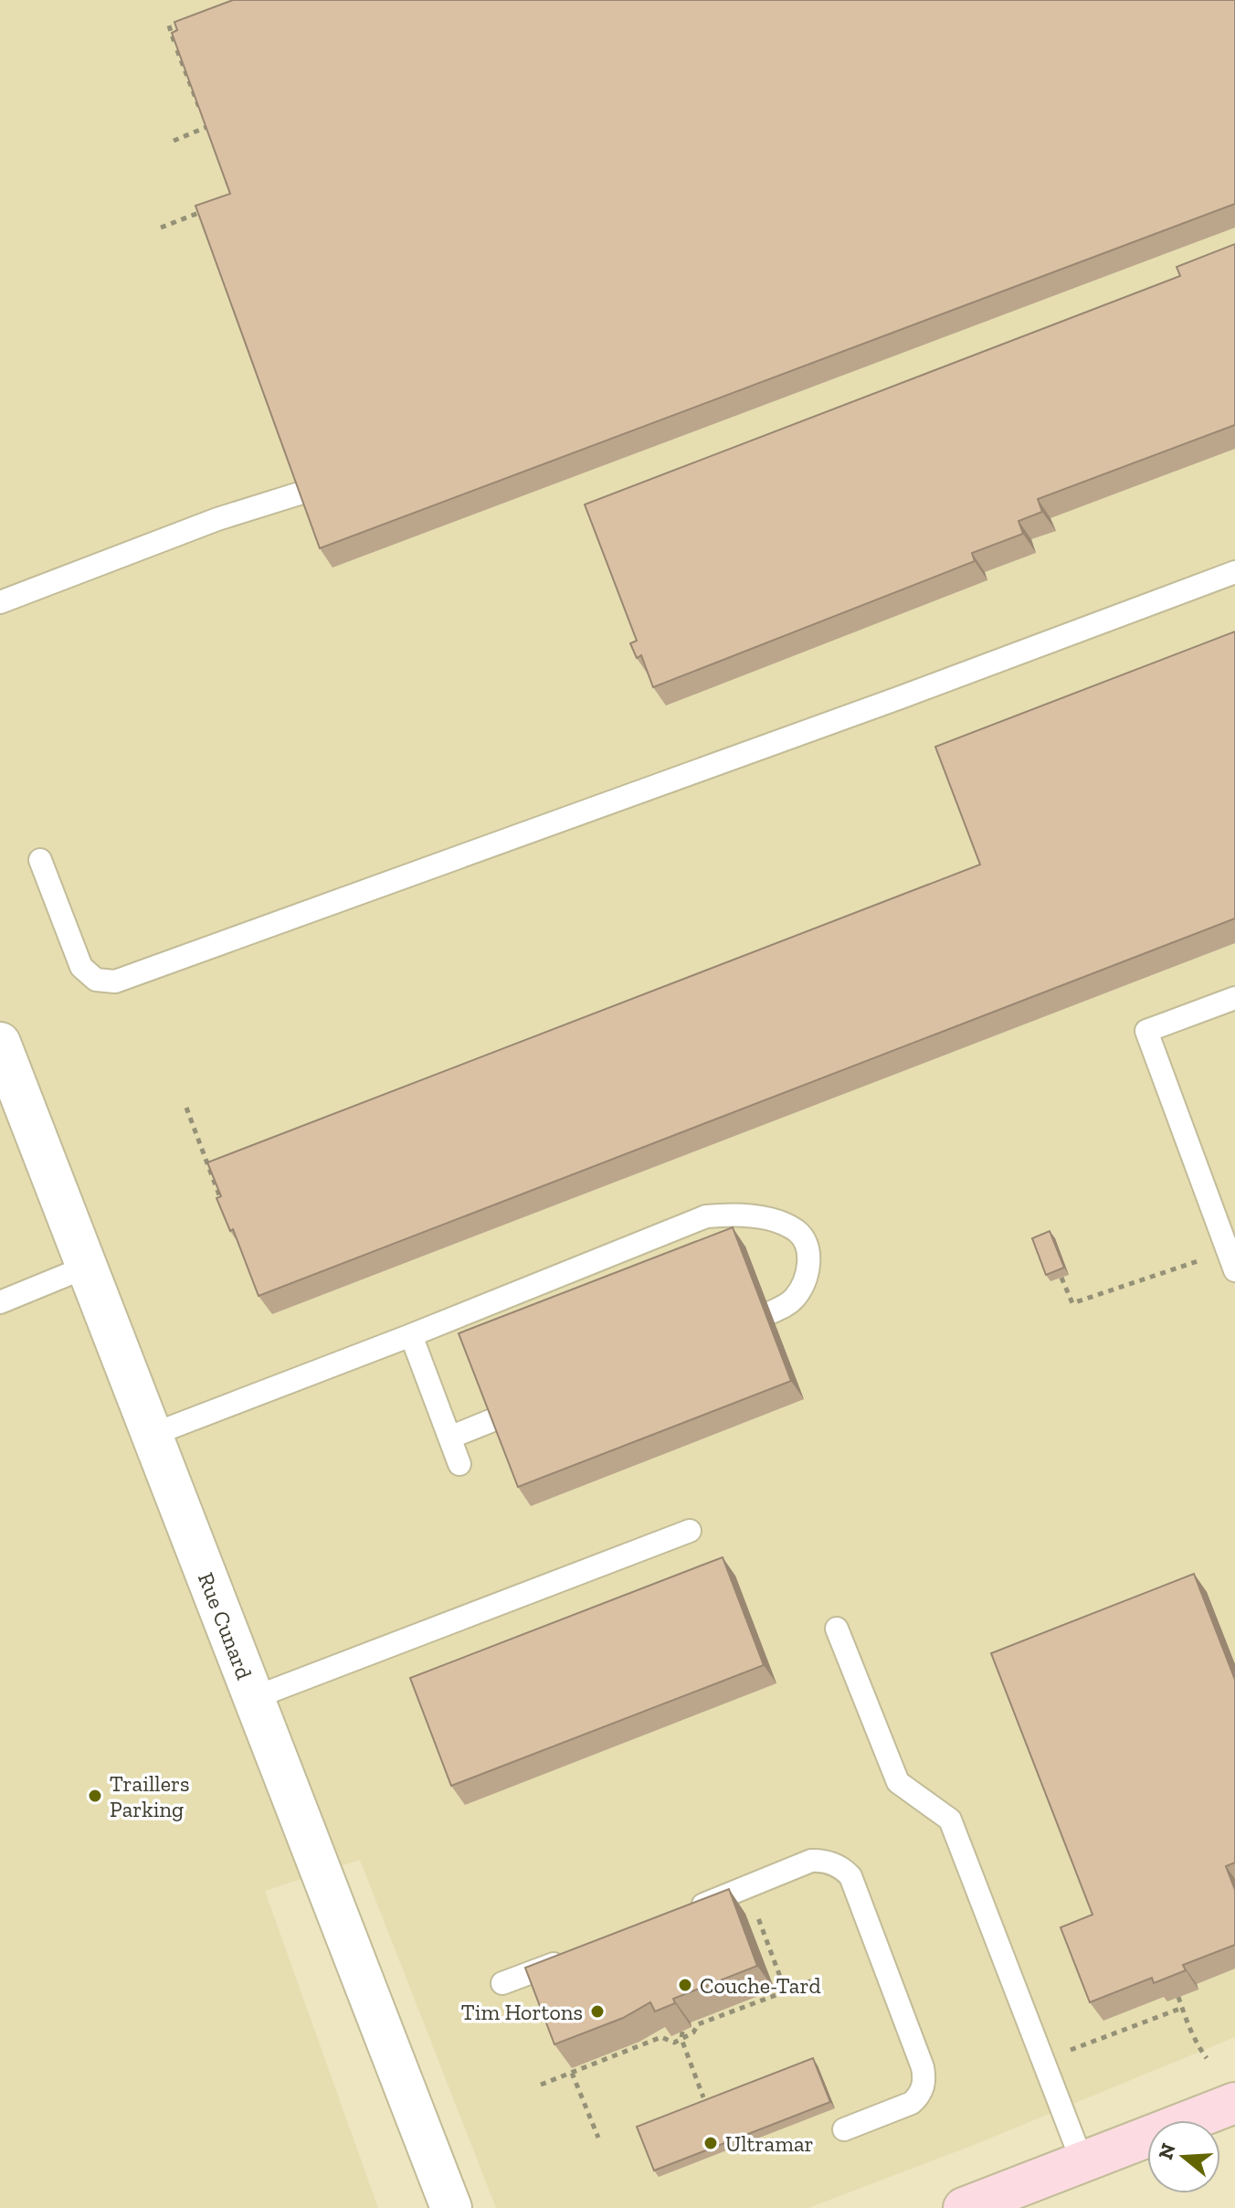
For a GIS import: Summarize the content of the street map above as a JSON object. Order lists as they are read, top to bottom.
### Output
{
  "streets": {
    "street": ["Rue Cunard"]
  },
  "places": [
    "Traillers Parking",
    "Couche-Tard",
    "Tim Hortons",
    "Ultramar"
  ],
  "north": "left"
}
